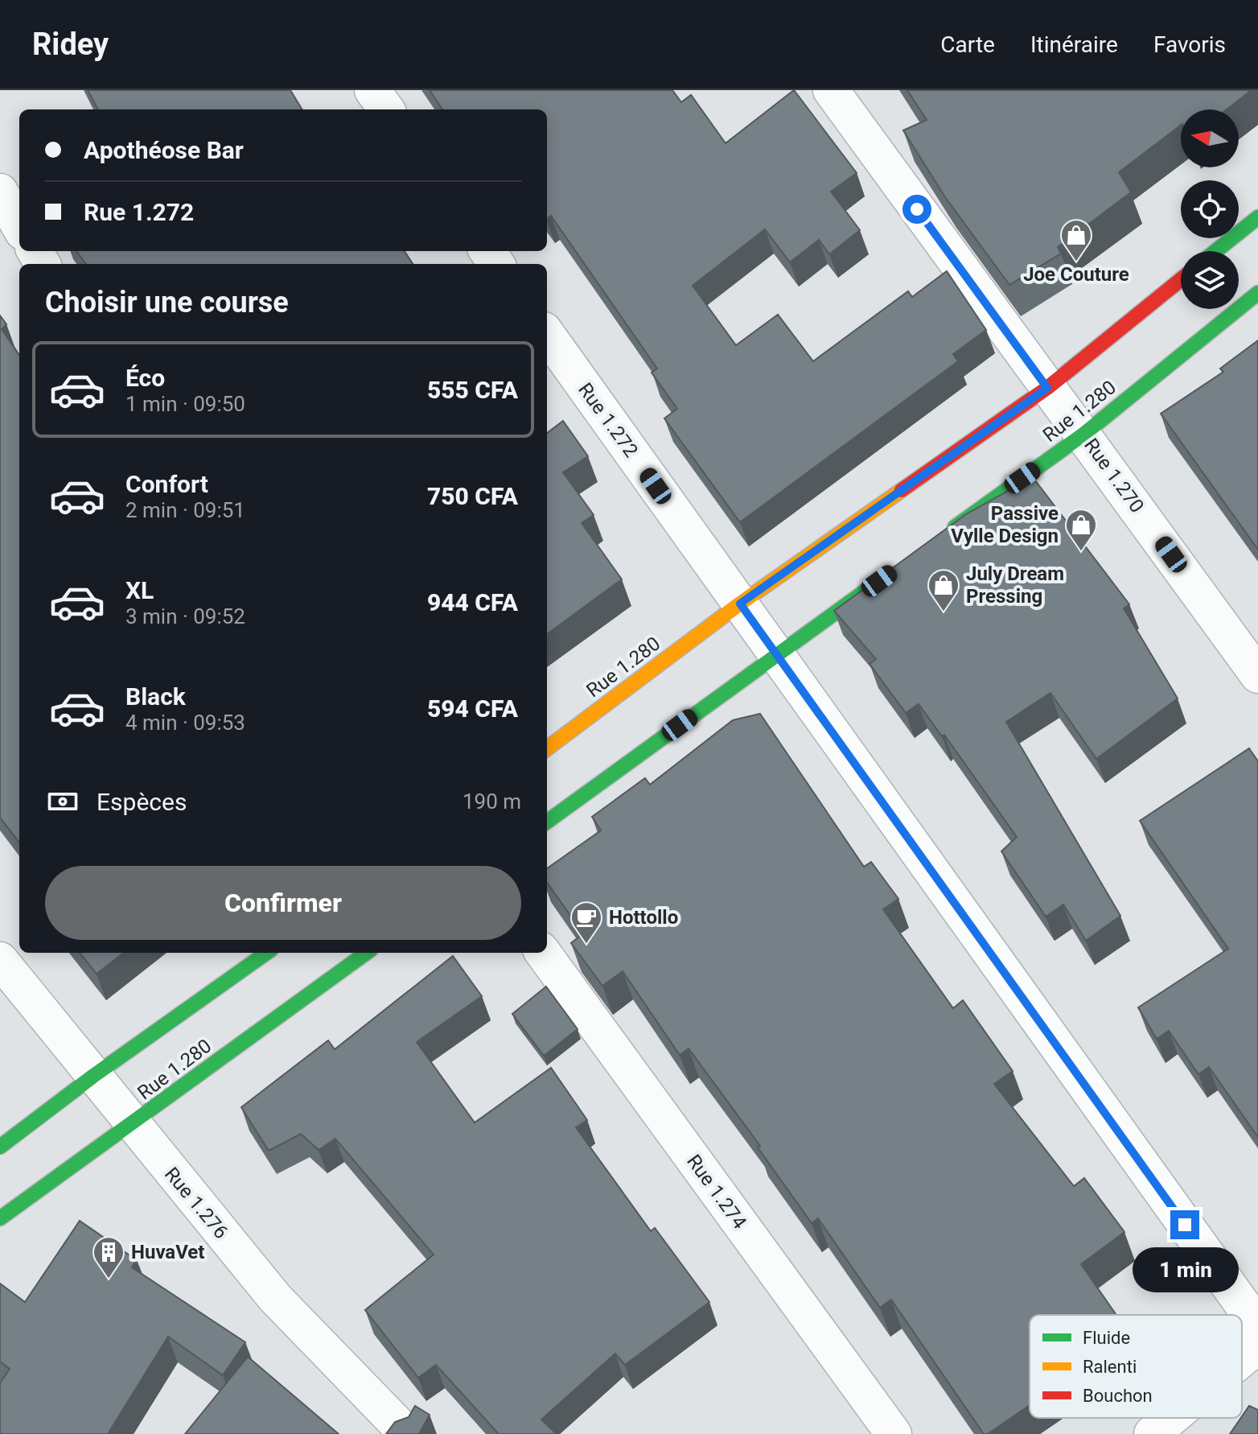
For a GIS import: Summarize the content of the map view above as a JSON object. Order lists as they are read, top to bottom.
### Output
{
  "streets": {
    "main road": ["Rue 1.280"],
    "street": [
      "Rue 1.272",
      "Rue 1.270",
      "Rue 1.274",
      "Rue 1.276"
    ]
  },
  "crossings": [
    ["Rue 1.280", "Rue 1.272"],
    ["Rue 1.280", "Rue 1.270"],
    ["Rue 1.280", "Rue 1.276"]
  ],
  "places": {
    "shop": ["Joe Couture", "Passive Vylle Design", "July Dream Pressing"],
    "cafe": ["Hottollo"],
    "building": ["HuvaVet"]
  },
  "legend": ["Fluide", "Ralenti", "Bouchon"],
  "north": "left",
  "page": {
    "header": "Ridey",
    "nav": ["Carte", "Itinéraire", "Favoris"],
    "banner": ["Apothéose Bar", "Rue 1.272"],
    "heading": "Choisir une course",
    "list": [
      {
        "name": "Éco",
        "note": "1 min · 09:50",
        "value": "555 CFA"
      },
      {
        "name": "Confort",
        "note": "2 min · 09:51",
        "value": "750 CFA"
      },
      {
        "name": "XL",
        "note": "3 min · 09:52",
        "value": "944 CFA"
      },
      {
        "name": "Black",
        "note": "4 min · 09:53",
        "value": "594 CFA"
      }
    ],
    "pay": ["Espèces", "190 m"],
    "buttons": "Confirmer",
    "bubble": "1 min"
  }
}
